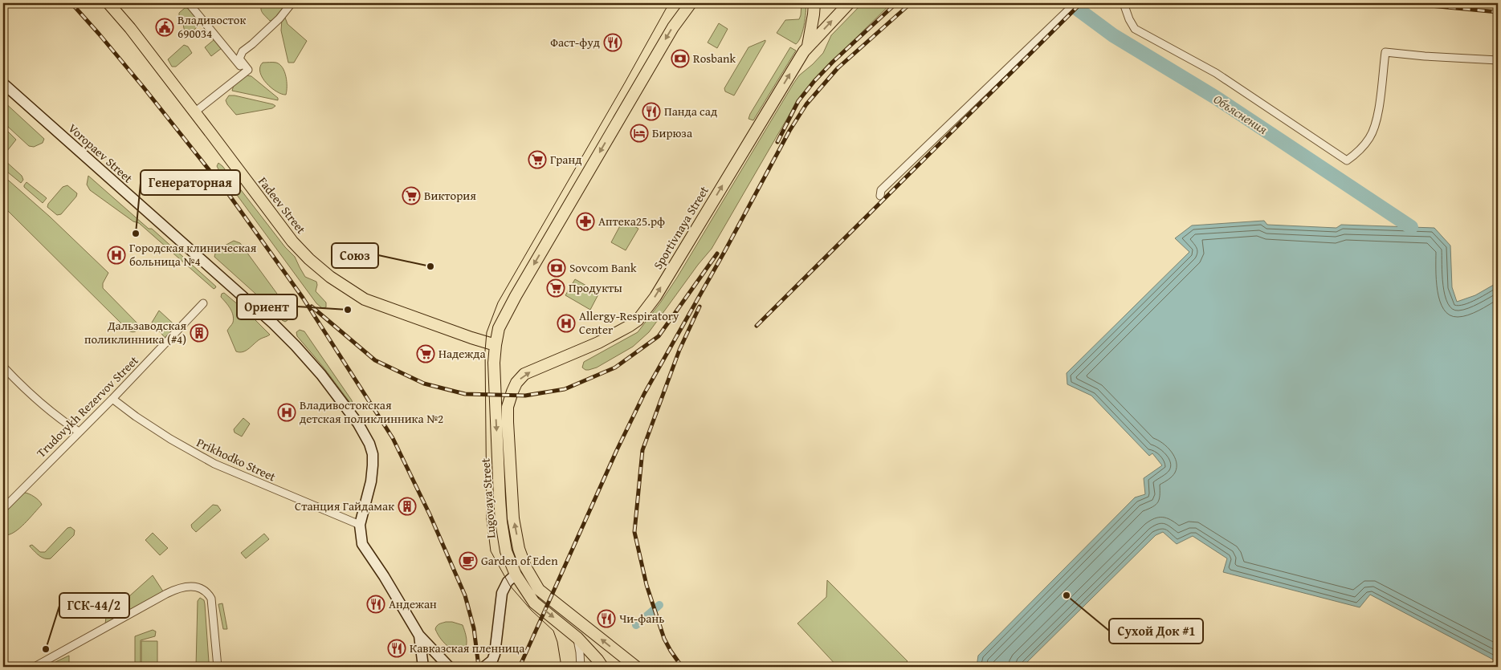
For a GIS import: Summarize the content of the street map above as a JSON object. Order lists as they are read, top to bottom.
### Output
{
  "streets": {
    "main road": [
      "Voropaev Street",
      "Fadeev Street",
      "Sportivnaya Street",
      "Lugovaya Street"
    ],
    "street": ["Trudovykh Rezervov Street", "Prikhodko Street"]
  },
  "crossings": [
    ["Voropaev Street", "Prikhodko Street"],
    ["Fadeev Street", "Lugovaya Street"],
    ["Trudovykh Rezervov Street", "Prikhodko Street"]
  ],
  "one_way": ["Sportivnaya Street", "Lugovaya Street"],
  "water": ["Объяснения"],
  "places": {
    "public building": ["Владивосток 690034"],
    "restaurant": [
      "Фаст-фуд",
      "Панда сад",
      "Андежан",
      "Чи-фань",
      "Кавказская пленница"
    ],
    "bank": ["Rosbank", "Sovcom Bank"],
    "hotel": ["Бирюза"],
    "supermarket": [
      "Гранд",
      "Виктория",
      "Продукты",
      "Надежда"
    ],
    "pharmacy": ["Аптека25.рф"],
    "other": [
      "Генераторная",
      "Союз",
      "Ориент",
      "Сухой Док #1",
      "ГСК-44/2"
    ],
    "hospital": ["Городская клиническая больница №4", "Allergy-Respiratory Center", "Владивостокская детская поликлинника №2"],
    "building": ["Дальзаводская поликлинника (#4)", "Станция Гайдамак"],
    "cafe": ["Garden of Eden"]
  }
}
